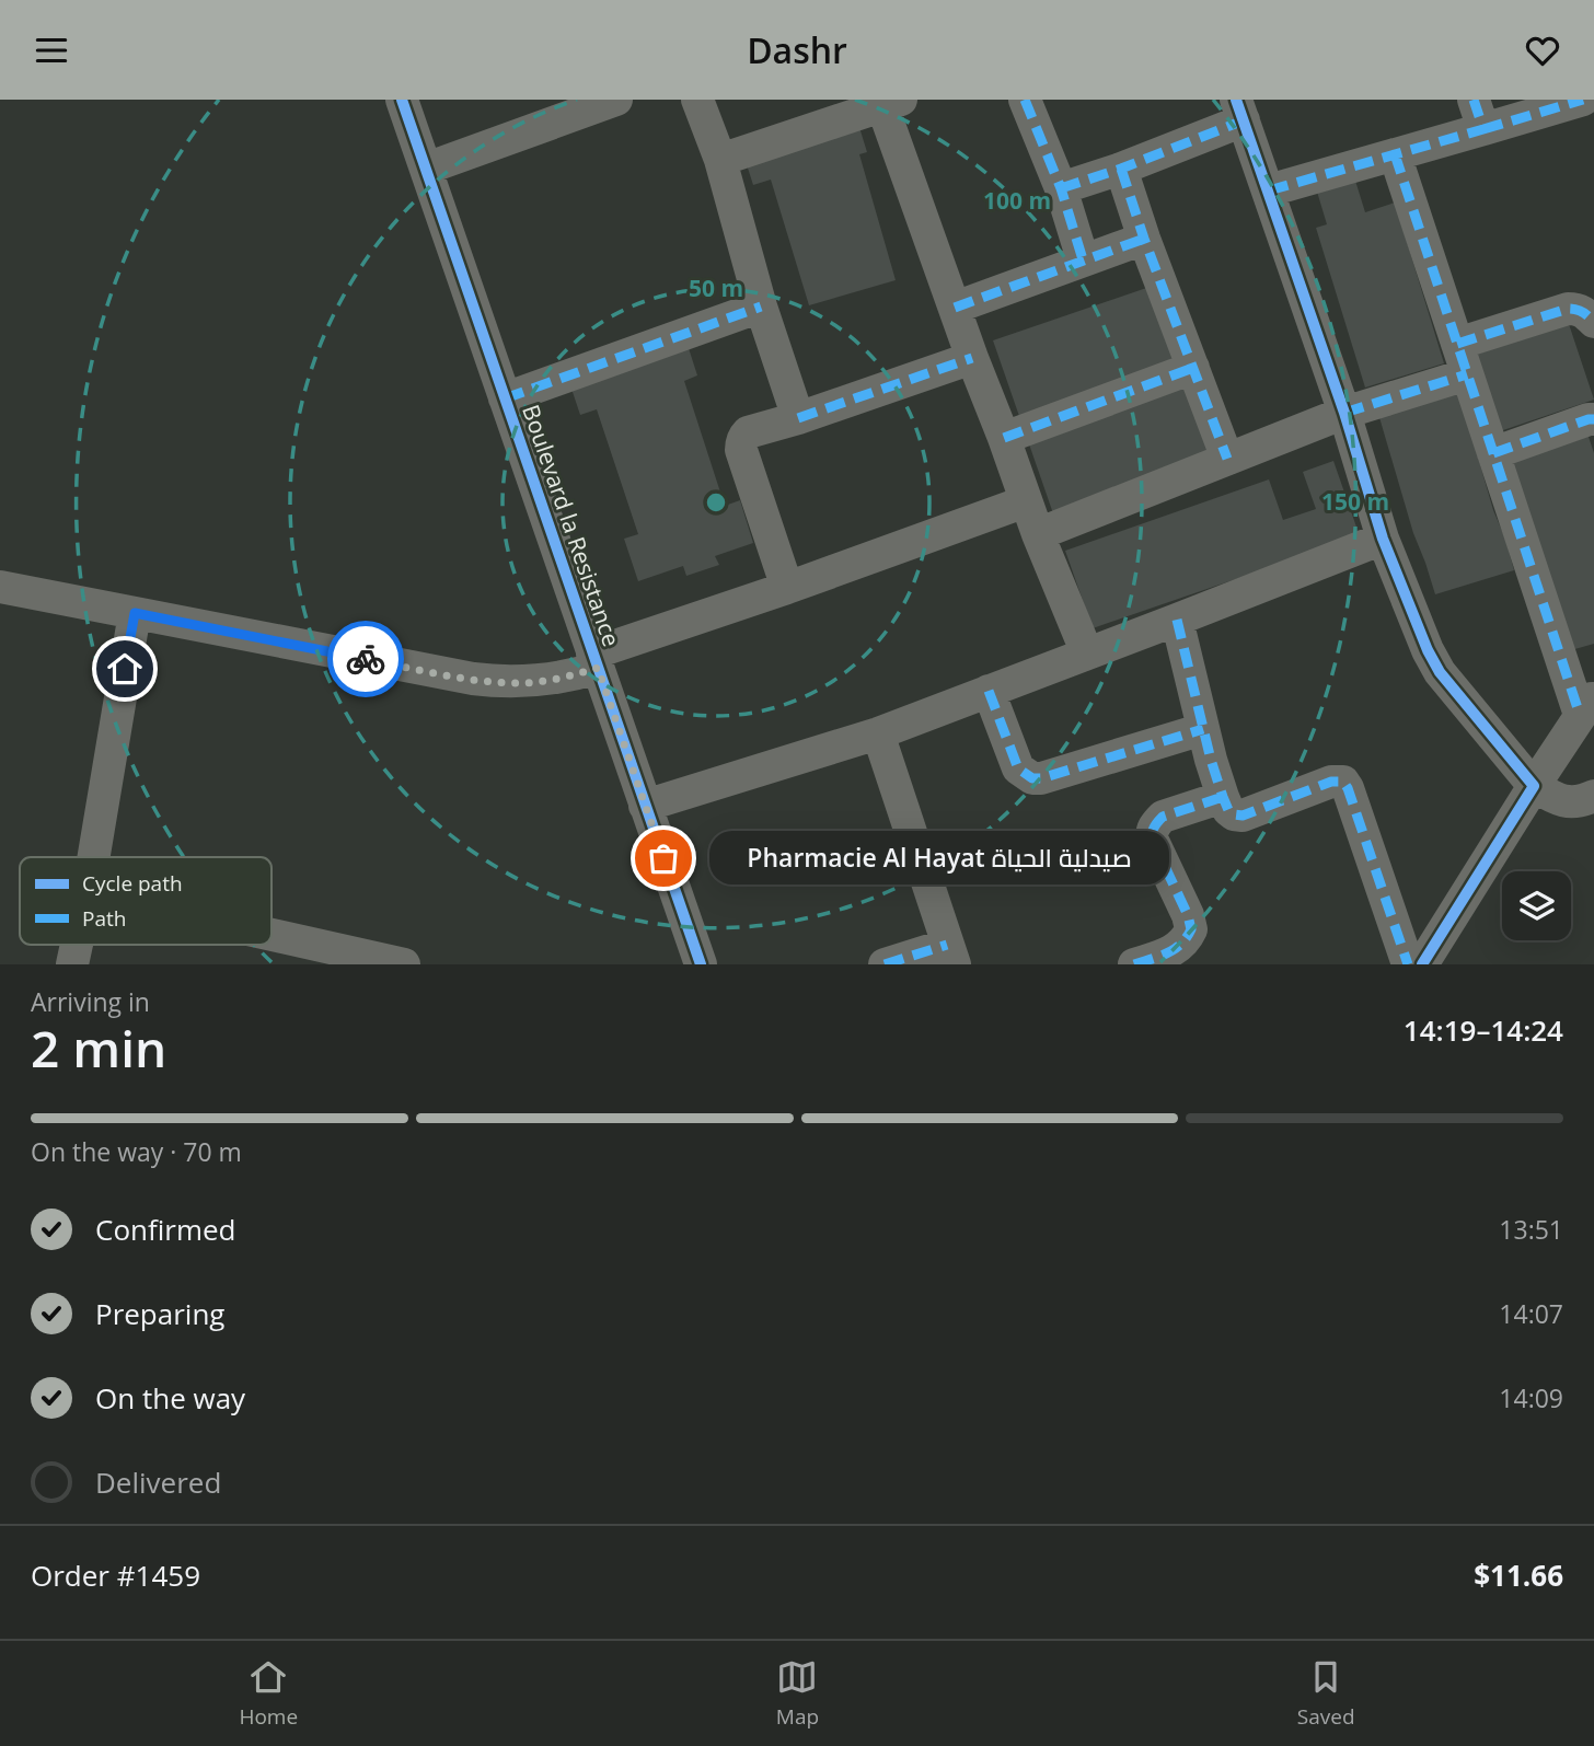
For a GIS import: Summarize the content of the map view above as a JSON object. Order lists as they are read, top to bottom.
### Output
{
  "streets": {
    "street": ["Boulevard la Resistance"]
  },
  "places": ["Pharmacie Al Hayat صيدلية الحياة"],
  "legend": ["Cycle path", "Path"],
  "page": {
    "header": "Dashr",
    "bubble": "Pharmacie Al Hayat صيدلية الحياة",
    "heading": ["2 min", "Arriving in", "14:19–14:24"],
    "panel": ["Order #1459", "$11.66"],
    "bar": "On the way · 70 m",
    "list": [
      ["Confirmed", "13:51"],
      ["Preparing", "14:07"],
      ["On the way", "14:09"],
      "Delivered"
    ],
    "tabs": ["Home", "Map", "Saved"]
  },
  "rings": ["100 m", "50 m", "150 m"]
}
